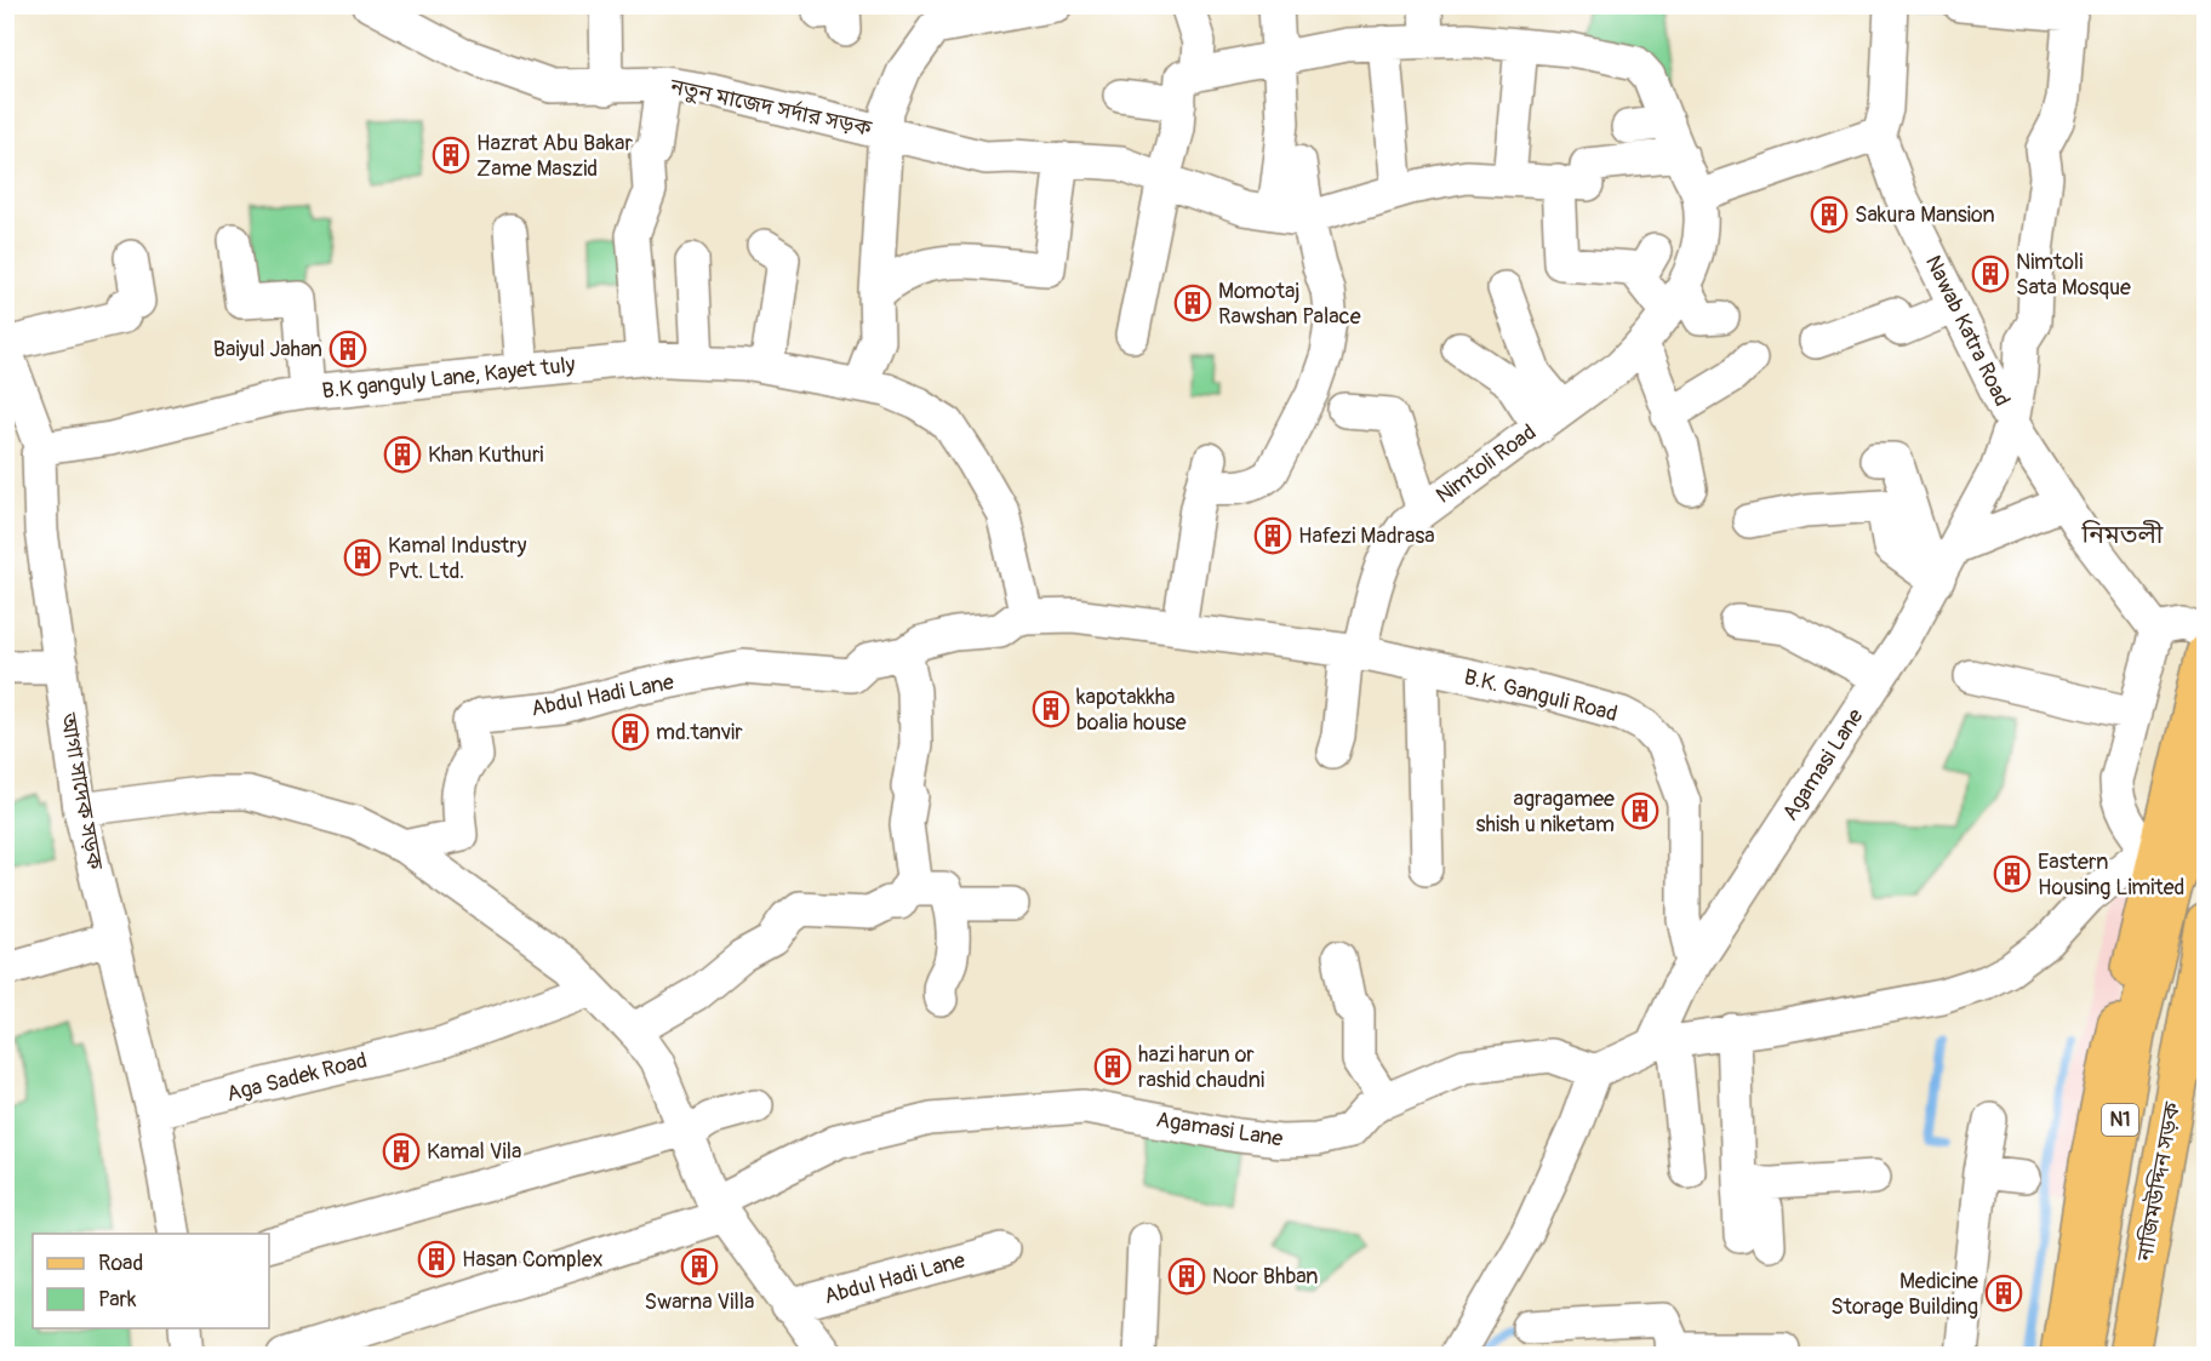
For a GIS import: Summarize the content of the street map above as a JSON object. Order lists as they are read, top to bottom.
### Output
{
  "streets": {
    "main road": ["N1", "নাজিমউদ্দিন সড়ক"],
    "street": [
      "নতুন মাজেদ সর্দার সড়ক",
      "Nawab Katra Road",
      "B.K ganguly Lane, Kayet tuly",
      "Nimtoli Road",
      "Abdul Hadi Lane",
      "B.K. Ganguli Road",
      "Agamasi Lane",
      "আগা সাদেক সড়ক",
      "Aga Sadek Road"
    ]
  },
  "crossings": [
    ["Nawab Katra Road", "Agamasi Lane"],
    ["B.K ganguly Lane, Kayet tuly", "Abdul Hadi Lane"],
    ["B.K ganguly Lane, Kayet tuly", "B.K. Ganguli Road"],
    ["B.K ganguly Lane, Kayet tuly", "আগা সাদেক সড়ক"],
    ["Nimtoli Road", "B.K. Ganguli Road"],
    ["Abdul Hadi Lane", "B.K. Ganguli Road"],
    ["Abdul Hadi Lane", "Agamasi Lane"],
    ["Abdul Hadi Lane", "আগা সাদেক সড়ক"],
    ["Abdul Hadi Lane", "Aga Sadek Road"],
    ["B.K. Ganguli Road", "Agamasi Lane"],
    ["আগা সাদেক সড়ক", "Aga Sadek Road"],
    ["N1", "নাজিমউদ্দিন সড়ক"]
  ],
  "districts": ["নিমতলী"],
  "places": {
    "building": [
      "Hazrat Abu Bakar Zame Maszid",
      "Sakura Mansion",
      "Nimtoli Sata Mosque",
      "Momotaj Rawshan Palace",
      "Baiyul Jahan",
      "Khan Kuthuri",
      "Hafezi Madrasa",
      "Kamal Industry Pvt. Ltd.",
      "kapotakkha boalia house",
      "md.tanvir",
      "agragamee shish u niketam",
      "Eastern Housing Limited",
      "hazi harun or rashid chaudni",
      "Kamal Vila",
      "Hasan Complex",
      "Swarna Villa",
      "Noor Bhban",
      "Medicine Storage Building"
    ]
  },
  "legend": ["Road", "Park"]
}
